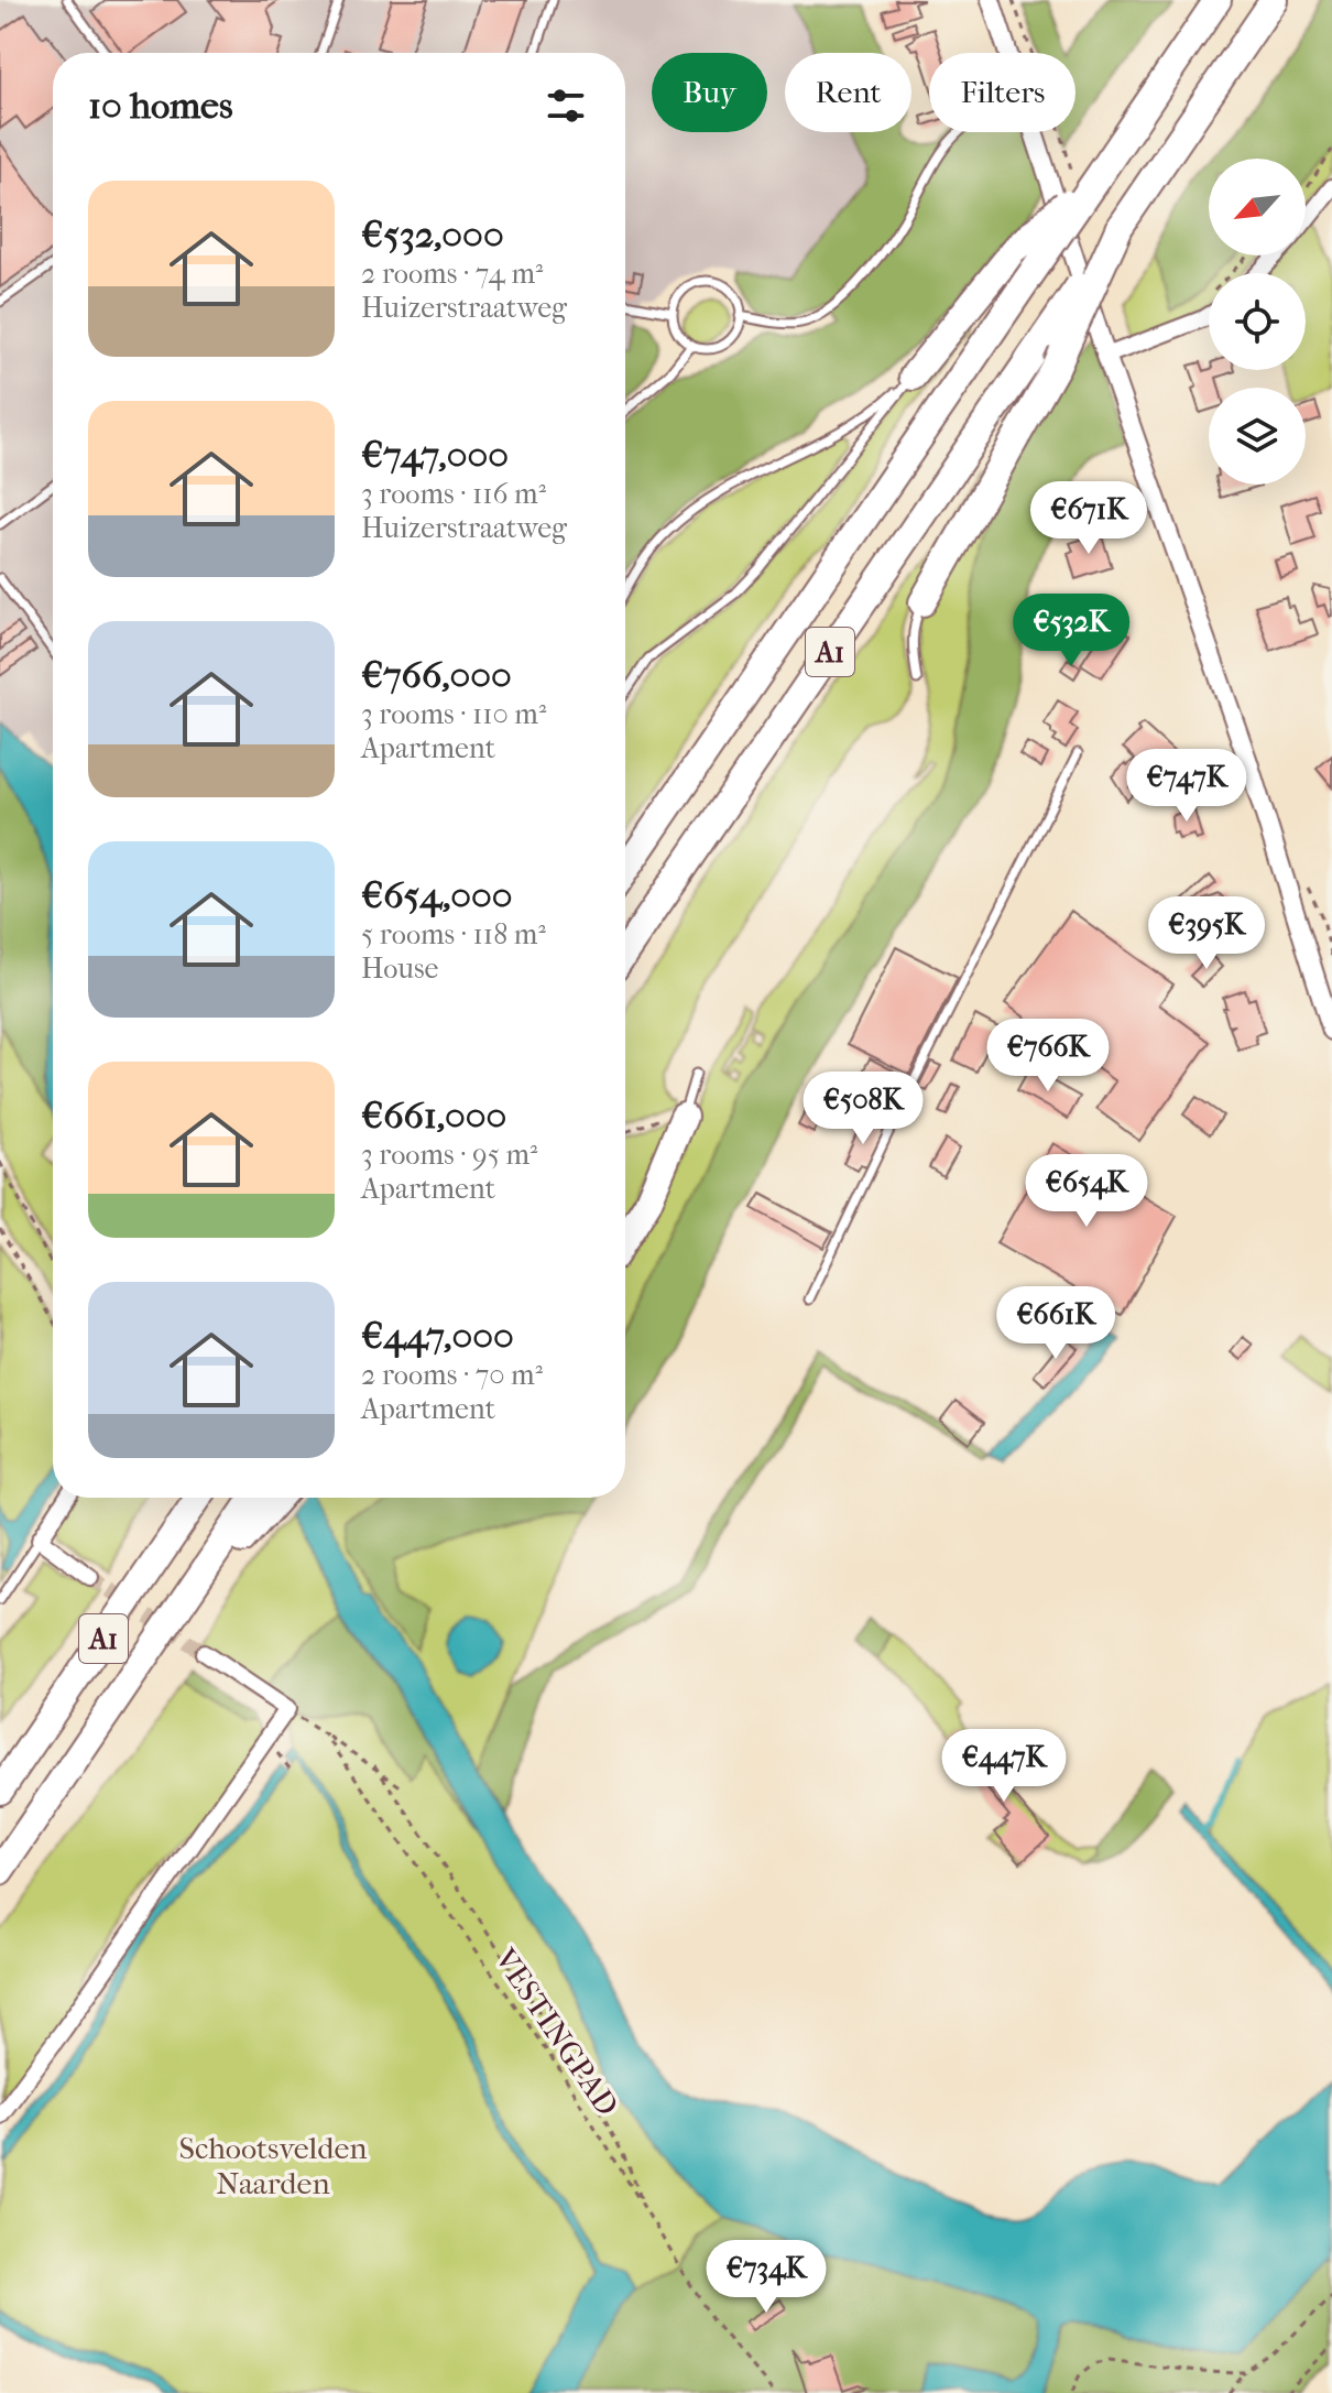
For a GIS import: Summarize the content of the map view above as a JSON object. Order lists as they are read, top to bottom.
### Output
{
  "streets": {
    "highway": ["A1"],
    "path": ["VESTINGPAD"]
  },
  "parks": ["Schootsvelden Naarden"],
  "north": "bottom left",
  "page": {
    "chip": ["Buy", "Rent", "Filters"],
    "heading": "10 homes",
    "list": [
      {
        "name": "€532,000",
        "note": "2 rooms · 74 m² · Huizerstraatweg"
      },
      {
        "name": "€747,000",
        "note": "3 rooms · 116 m² · Huizerstraatweg"
      },
      {
        "name": "€766,000",
        "note": "3 rooms · 110 m² · Apartment"
      },
      {
        "name": "€654,000",
        "note": "5 rooms · 118 m² · House"
      },
      {
        "name": "€661,000",
        "note": "3 rooms · 95 m² · Apartment"
      },
      {
        "name": "€447,000",
        "note": "2 rooms · 70 m² · Apartment"
      }
    ],
    "price": [
      "€671K",
      "€532K",
      "€747K",
      "€395K",
      "€766K",
      "€508K",
      "€654K",
      "€661K",
      "€447K",
      "€734K"
    ]
  }
}
